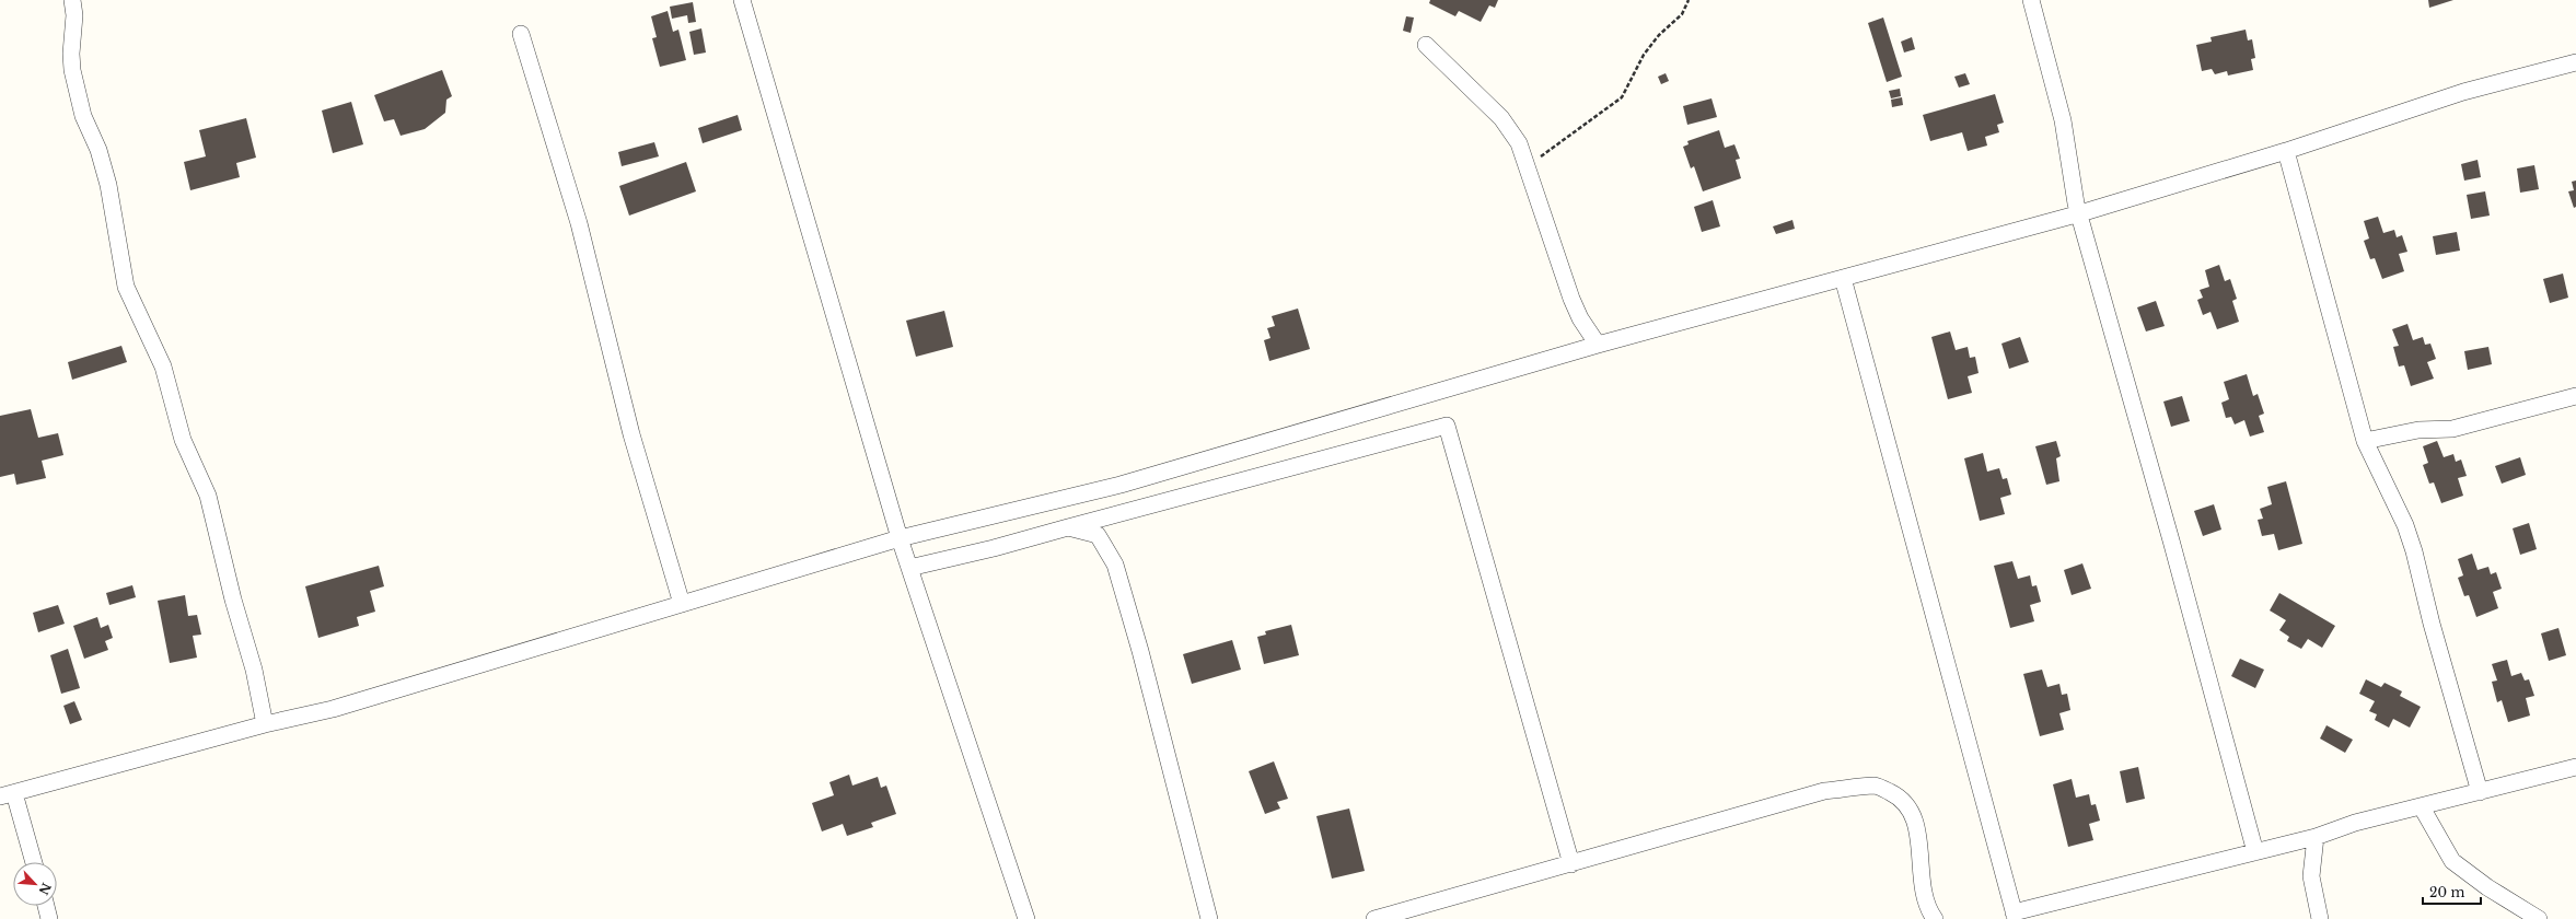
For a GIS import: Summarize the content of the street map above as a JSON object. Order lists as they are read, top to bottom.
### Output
{
  "scale_bar": "20 m",
  "north": "bottom right"
}
